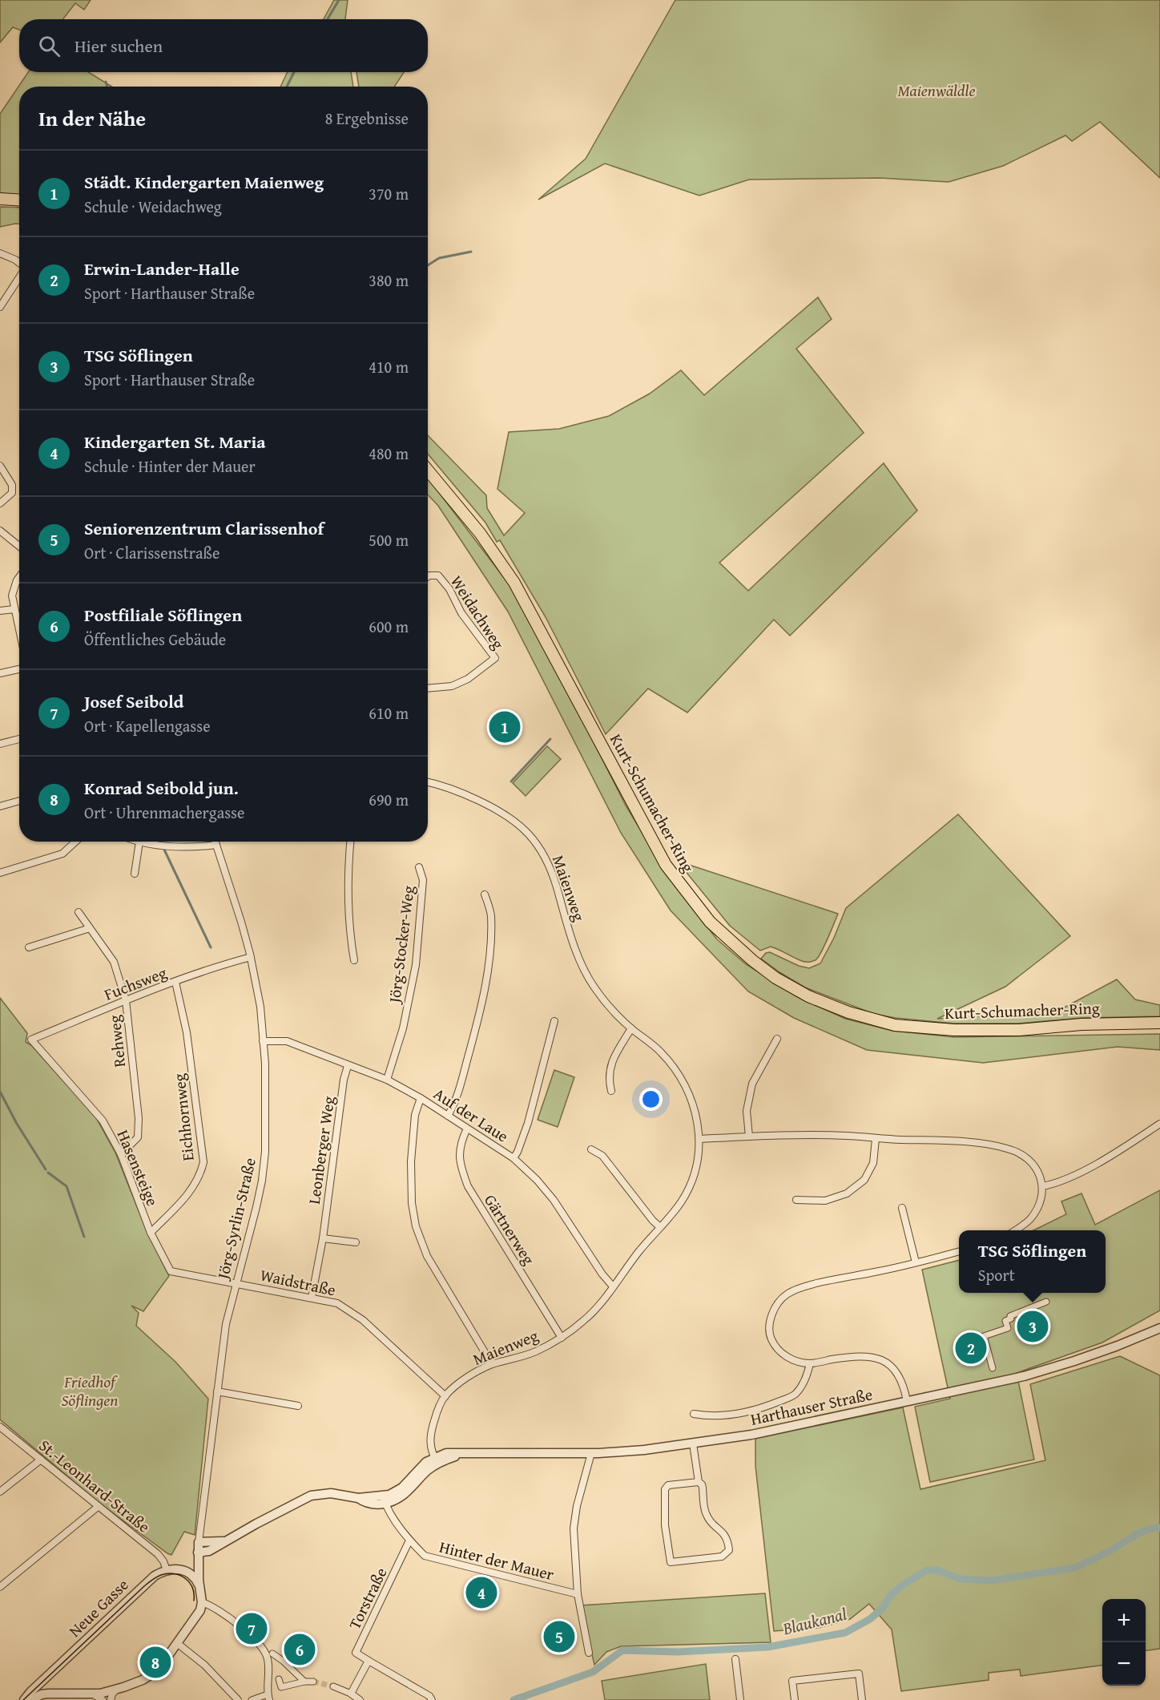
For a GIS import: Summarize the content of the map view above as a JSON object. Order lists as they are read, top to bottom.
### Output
{
  "streets": {
    "main road": ["Kurt-Schumacher-Ring"],
    "street": [
      "Weidachweg",
      "Maienweg",
      "Jörg-Stocker-Weg",
      "Fuchsweg",
      "Rehweg",
      "Auf der Laue",
      "Eichhornweg",
      "Leonberger Weg",
      "Hasensteige",
      "Jörg-Syrlin-Straße",
      "Gärtnerweg",
      "Waidstraße",
      "Harthauser Straße",
      "St.-Leonhard-Straße",
      "Hinter der Mauer",
      "Torstraße",
      "Neue Gasse"
    ]
  },
  "crossings": [
    ["Maienweg", "Auf der Laue"],
    ["Maienweg", "Gärtnerweg"],
    ["Maienweg", "Waidstraße"],
    ["Maienweg", "Harthauser Straße"],
    ["Jörg-Stocker-Weg", "Auf der Laue"],
    ["Fuchsweg", "Rehweg"],
    ["Fuchsweg", "Eichhornweg"],
    ["Fuchsweg", "Hasensteige"],
    ["Fuchsweg", "Jörg-Syrlin-Straße"],
    ["Rehweg", "Hasensteige"],
    ["Auf der Laue", "Leonberger Weg"],
    ["Auf der Laue", "Jörg-Syrlin-Straße"],
    ["Auf der Laue", "Gärtnerweg"],
    ["Eichhornweg", "Hasensteige"],
    ["Leonberger Weg", "Waidstraße"],
    ["Hasensteige", "Waidstraße"],
    ["Jörg-Syrlin-Straße", "Waidstraße"],
    ["St.-Leonhard-Straße", "Neue Gasse"],
    ["Hinter der Mauer", "Torstraße"]
  ],
  "water": ["Blaukanal"],
  "parks": ["Maienwäldle", "Friedhof Söflingen"],
  "page": {
    "search": "Hier suchen",
    "heading": ["In der Nähe", "8 Ergebnisse"],
    "list": [
      {
        "mark": "1",
        "name": "Städt. Kindergarten Maienweg",
        "note": "Schule · Weidachweg",
        "value": "370 m"
      },
      {
        "mark": "2",
        "name": "Erwin-Lander-Halle",
        "note": "Sport · Harthauser Straße",
        "value": "380 m"
      },
      {
        "mark": "3",
        "name": "TSG Söflingen",
        "note": "Sport · Harthauser Straße",
        "value": "410 m"
      },
      {
        "mark": "4",
        "name": "Kindergarten St. Maria",
        "note": "Schule · Hinter der Mauer",
        "value": "480 m"
      },
      {
        "mark": "5",
        "name": "Seniorenzentrum Clarissenhof",
        "note": "Ort · Clarissenstraße",
        "value": "500 m"
      },
      {
        "mark": "6",
        "name": "Postfiliale Söflingen",
        "note": "Öffentliches Gebäude",
        "value": "600 m"
      },
      {
        "mark": "7",
        "name": "Josef Seibold",
        "note": "Ort · Kapellengasse",
        "value": "610 m"
      },
      {
        "mark": "8",
        "name": "Konrad Seibold jun.",
        "note": "Ort · Uhrenmachergasse",
        "value": "690 m"
      }
    ],
    "pins": [
      "1",
      "3",
      "2",
      "4",
      "7",
      "5",
      "6",
      "8"
    ],
    "popup": ["TSG Söflingen", "Sport"],
    "map_buttons": ["+", "−"]
  }
}
